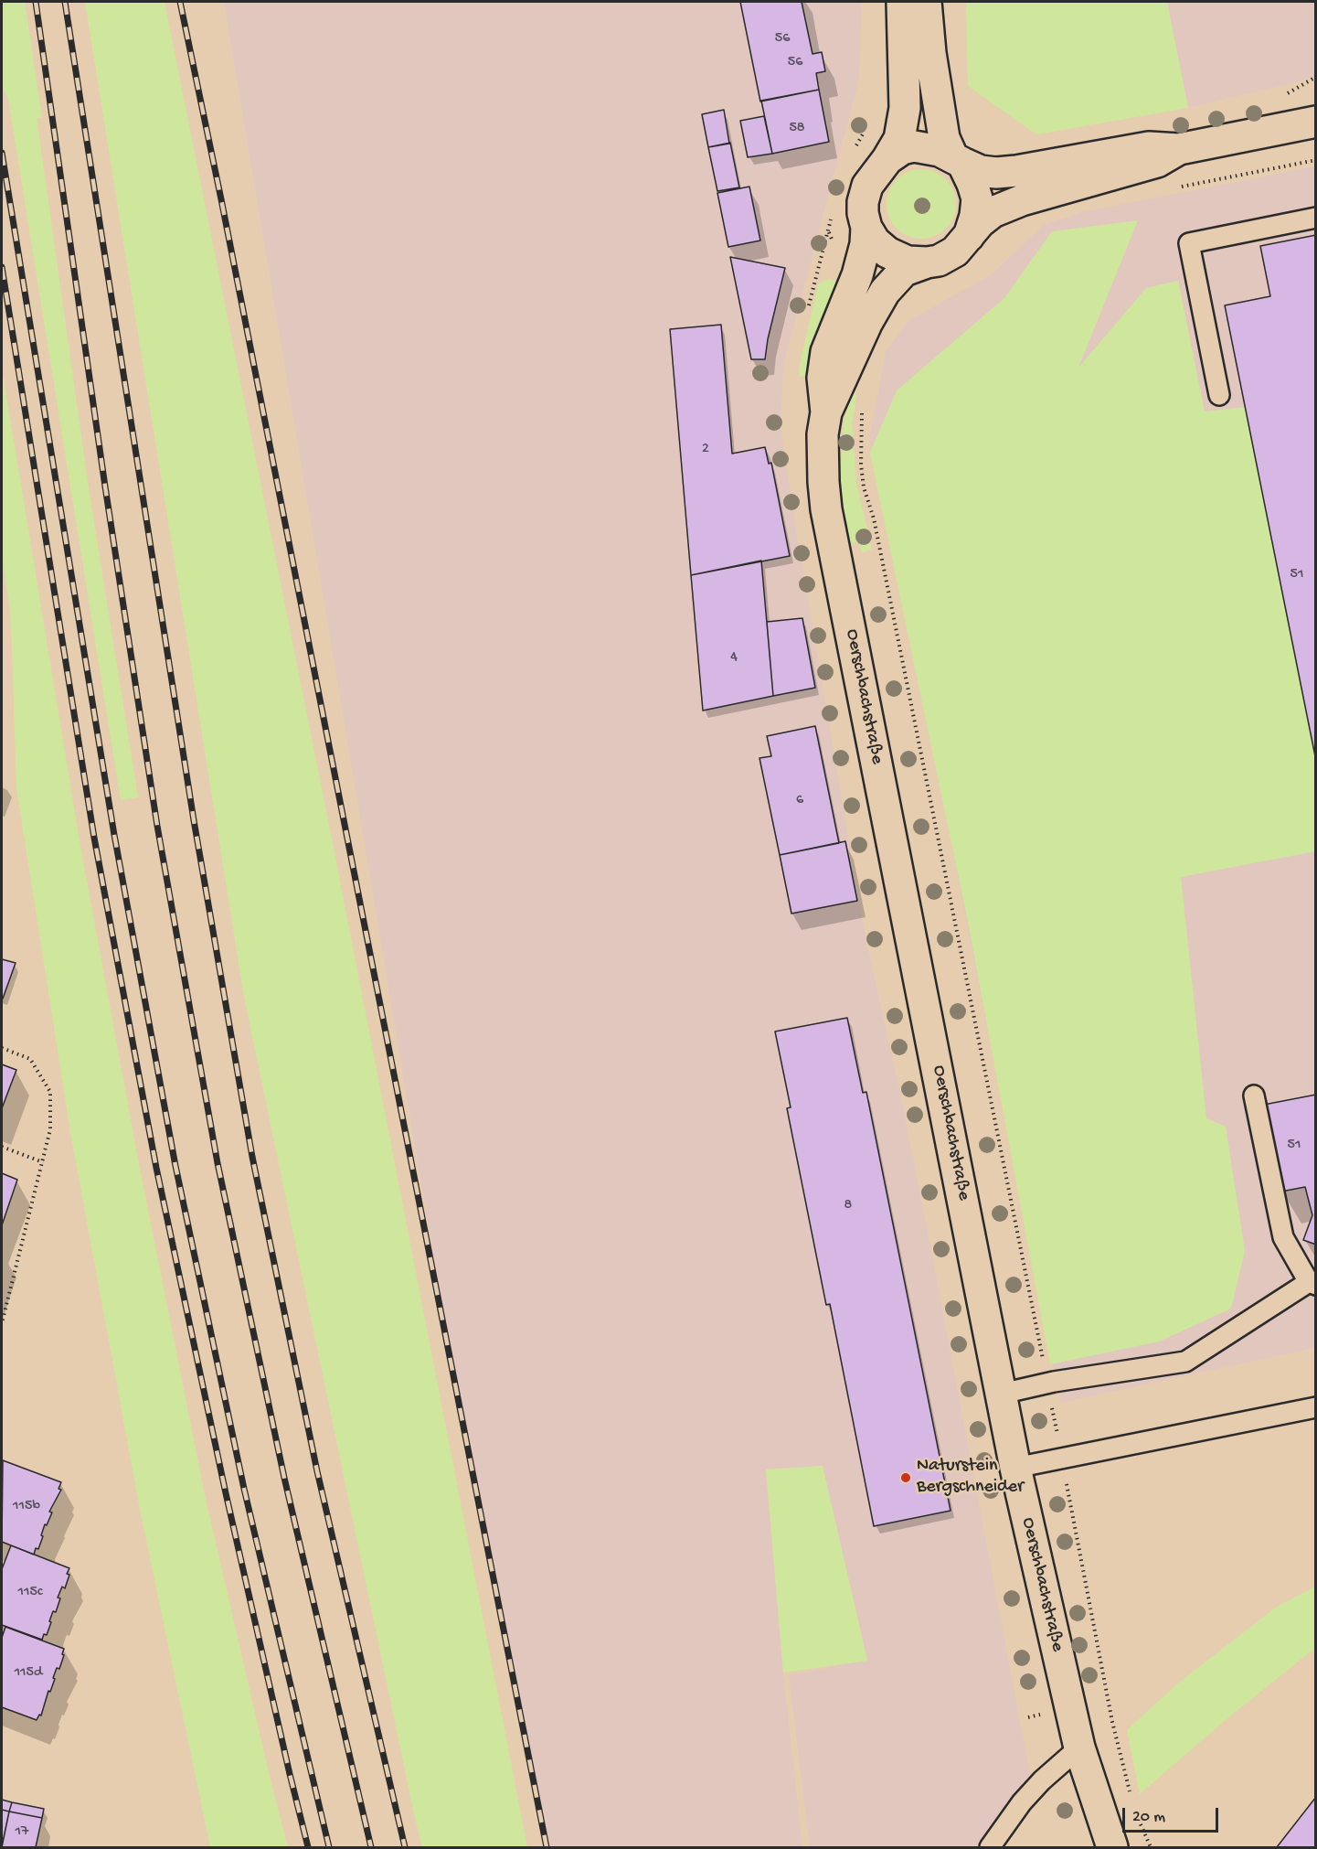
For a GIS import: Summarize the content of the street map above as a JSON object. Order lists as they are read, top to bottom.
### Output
{
  "streets": {
    "main road": ["Oerschbachstraße"]
  },
  "places": ["Naturstein Bergschneider"],
  "house_numbers": [
    "56",
    "56",
    "58",
    "2",
    "51",
    "4",
    "6",
    "51",
    "8",
    "115b",
    "115c",
    "115d",
    "17"
  ],
  "scale_bar": "20 m"
}
